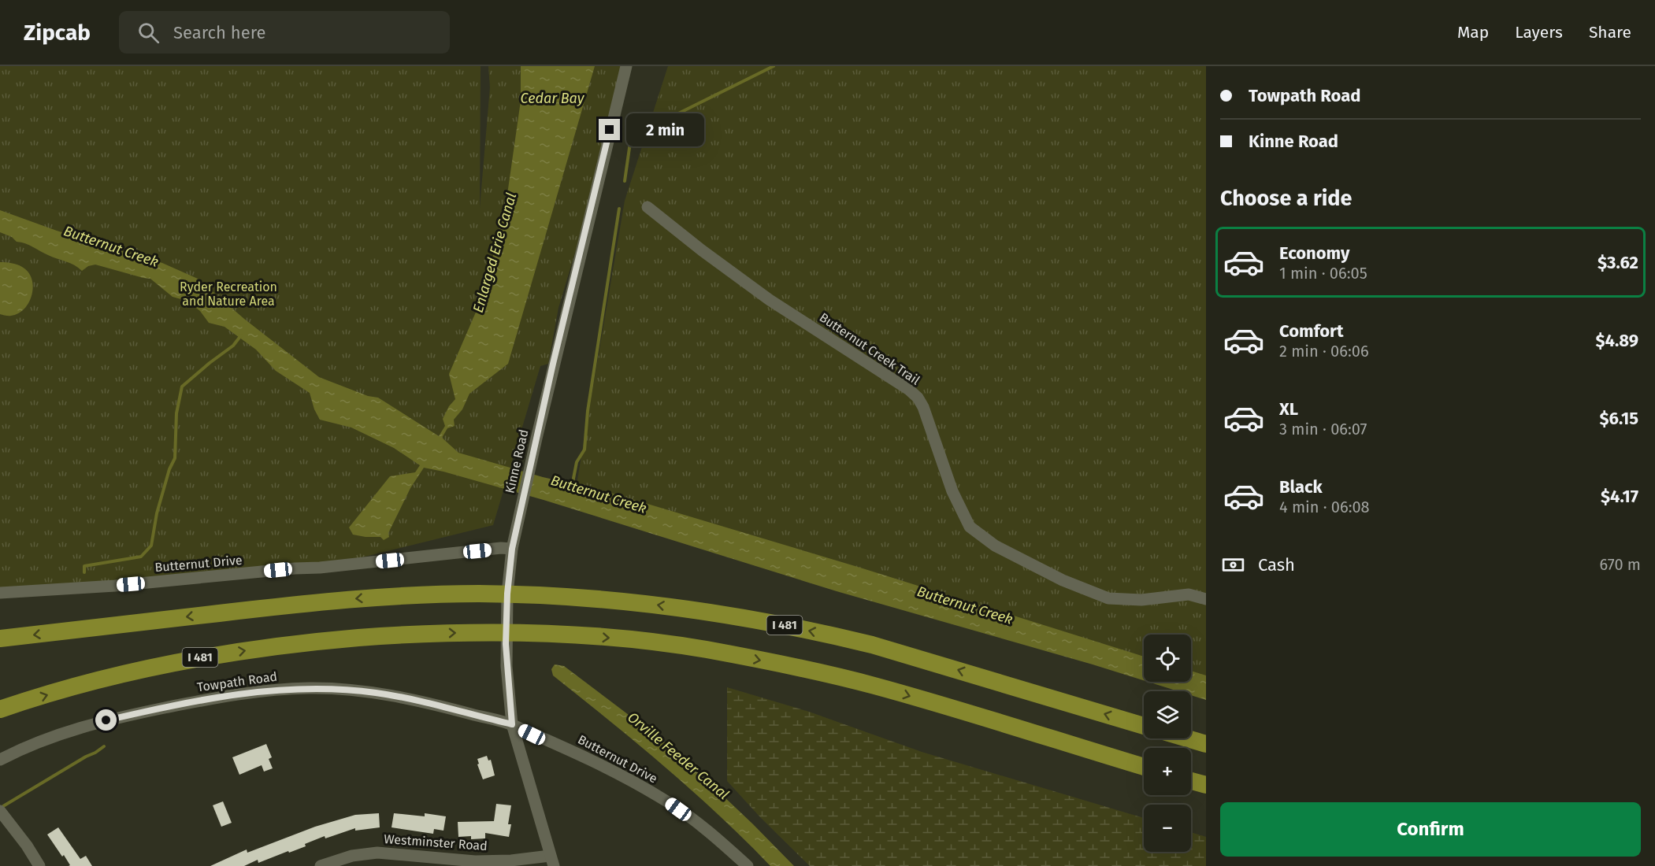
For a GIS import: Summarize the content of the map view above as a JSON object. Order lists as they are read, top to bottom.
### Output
{
  "streets": {
    "highway": ["I 481"],
    "street": [
      "Butternut Creek Trail",
      "Kinne Road",
      "Butternut Drive",
      "Towpath Road",
      "Westminster Road"
    ]
  },
  "crossings": [
    ["Kinne Road", "Butternut Drive"],
    ["Kinne Road", "Towpath Road"],
    ["Kinne Road", "Westminster Road"],
    ["Butternut Drive", "Towpath Road"]
  ],
  "water": [
    "Cedar Bay",
    "Butternut Creek",
    "Enlarged Erie Canal",
    "Orville Feeder Canal"
  ],
  "parks": ["Ryder Recreation and Nature Area"],
  "page": {
    "header": "Zipcab",
    "search": "Search here",
    "nav": ["Map", "Layers", "Share"],
    "banner": ["Towpath Road", "Kinne Road"],
    "bubble": "2 min",
    "heading": "Choose a ride",
    "list": [
      {
        "name": "Economy",
        "note": "1 min · 06:05",
        "value": "$3.62"
      },
      {
        "name": "Comfort",
        "note": "2 min · 06:06",
        "value": "$4.89"
      },
      {
        "name": "XL",
        "note": "3 min · 06:07",
        "value": "$6.15"
      },
      {
        "name": "Black",
        "note": "4 min · 06:08",
        "value": "$4.17"
      }
    ],
    "pay": ["Cash", "670 m"],
    "map_buttons": ["+", "−"],
    "buttons": "Confirm"
  }
}
